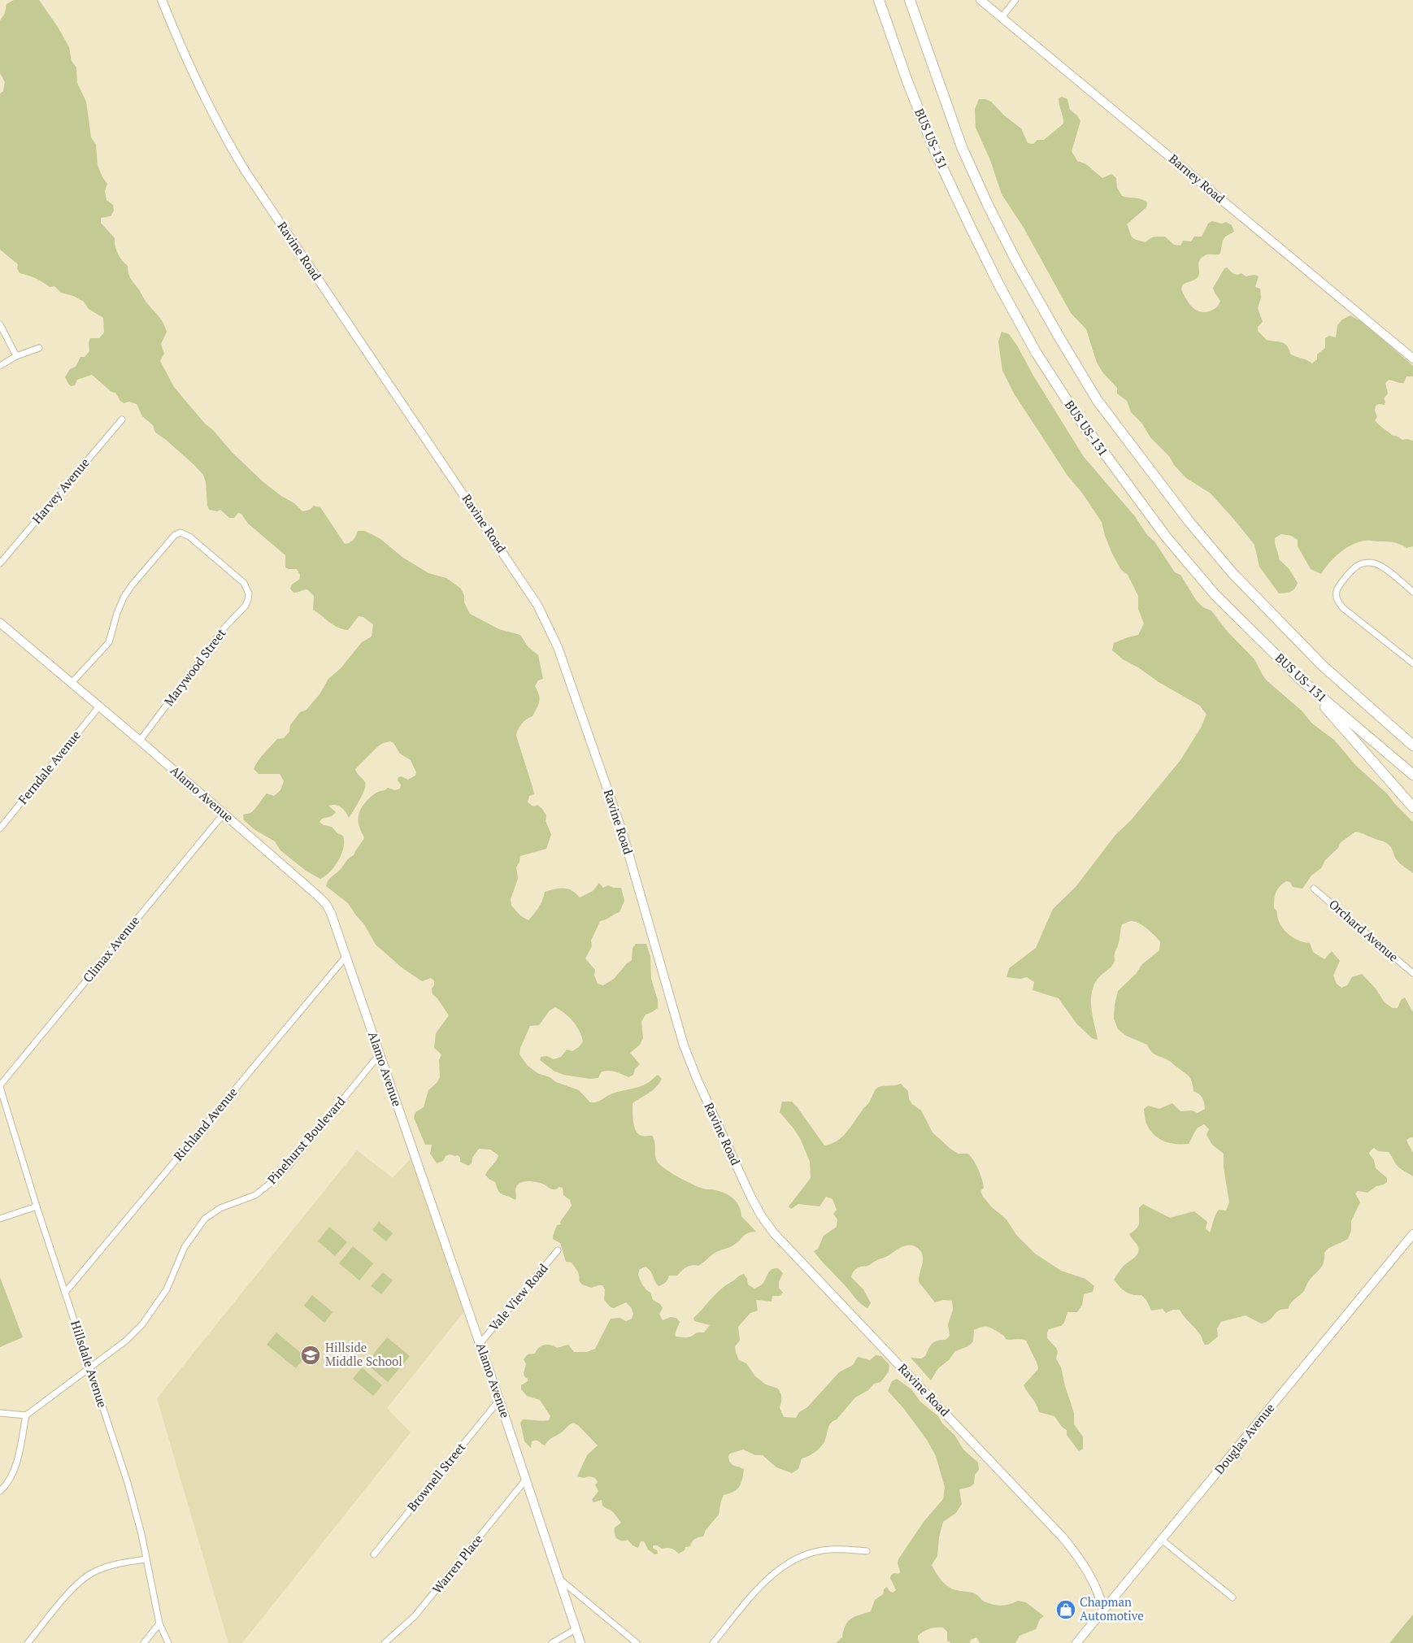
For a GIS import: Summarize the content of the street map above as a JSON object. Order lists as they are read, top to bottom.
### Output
{
  "streets": {
    "highway": ["BUS US-131"],
    "street": [
      "Barney Road",
      "Ravine Road",
      "Harvey Avenue",
      "Marywood Street",
      "Ferndale Avenue",
      "Alamo Avenue",
      "Orchard Avenue",
      "Climax Avenue",
      "Richland Avenue",
      "Pinehurst Boulevard",
      "Vale View Road",
      "Hillsdale Avenue",
      "Douglas Avenue",
      "Brownell Street",
      "Warren Place"
    ]
  },
  "crossings": [
    ["Ravine Road", "Douglas Avenue"],
    ["Marywood Street", "Alamo Avenue"],
    ["Ferndale Avenue", "Alamo Avenue"],
    ["Alamo Avenue", "Climax Avenue"],
    ["Alamo Avenue", "Richland Avenue"],
    ["Alamo Avenue", "Pinehurst Boulevard"],
    ["Alamo Avenue", "Vale View Road"],
    ["Alamo Avenue", "Brownell Street"],
    ["Alamo Avenue", "Warren Place"],
    ["Climax Avenue", "Hillsdale Avenue"],
    ["Richland Avenue", "Hillsdale Avenue"],
    ["Pinehurst Boulevard", "Hillsdale Avenue"]
  ],
  "places": {
    "school or university": ["Hillside Middle School"],
    "shop": ["Chapman Automotive"]
  }
}
